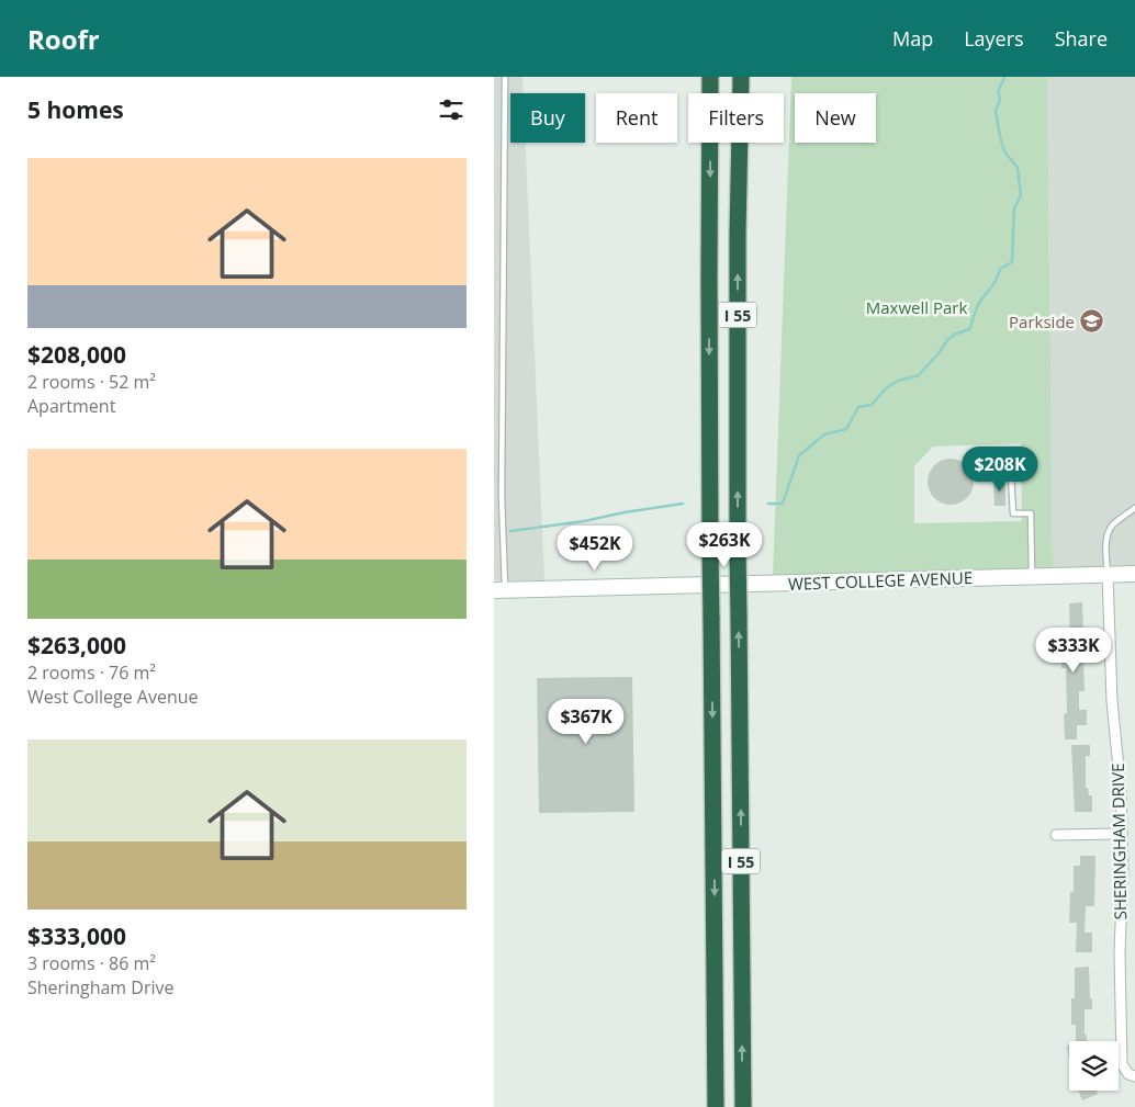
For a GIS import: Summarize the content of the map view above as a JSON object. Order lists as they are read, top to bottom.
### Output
{
  "streets": {
    "highway": ["I 55"],
    "main road": ["WEST COLLEGE AVENUE"],
    "street": ["SHERINGHAM DRIVE"]
  },
  "crossings": [
    ["WEST COLLEGE AVENUE", "SHERINGHAM DRIVE"]
  ],
  "parks": ["Maxwell Park"],
  "places": {
    "school or university": ["Parkside"]
  },
  "page": {
    "header": "Roofr",
    "nav": ["Map", "Layers", "Share"],
    "heading": "5 homes",
    "chip": [
      "Buy",
      "Rent",
      "Filters",
      "New"
    ],
    "list": [
      {
        "name": "$208,000",
        "note": "2 rooms · 52 m² · Apartment"
      },
      {
        "name": "$263,000",
        "note": "2 rooms · 76 m² · West College Avenue"
      },
      {
        "name": "$333,000",
        "note": "3 rooms · 86 m² · Sheringham Drive"
      }
    ],
    "price": [
      "$208K",
      "$263K",
      "$452K",
      "$333K",
      "$367K"
    ]
  }
}
